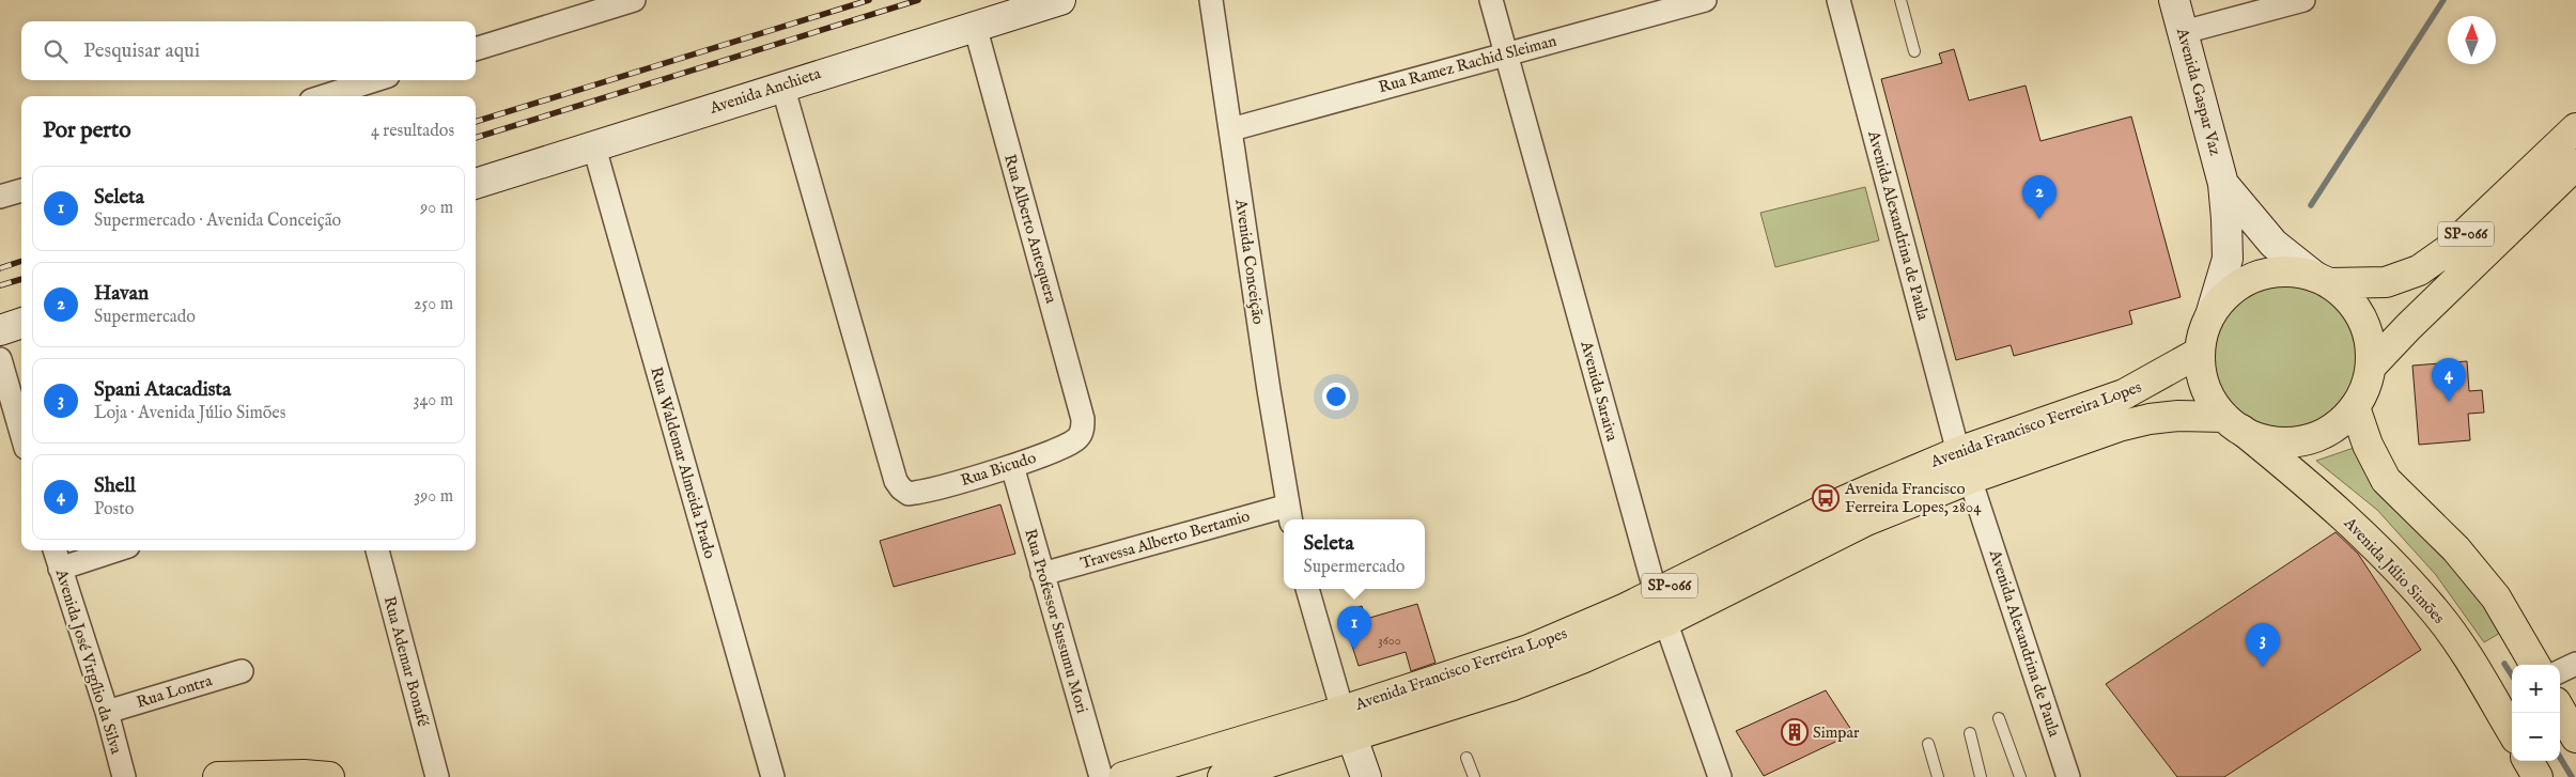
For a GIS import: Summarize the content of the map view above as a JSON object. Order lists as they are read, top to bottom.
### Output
{
  "streets": {
    "main road": [
      "Avenida Anchieta",
      "Avenida Gaspar Vaz",
      "SP-066",
      "Avenida Francisco Ferreira Lopes",
      "Avenida Júlio Simões"
    ],
    "street": [
      "Rua Ramez Rachid Sleiman",
      "Avenida Alexandrina de Paula",
      "Rua Alberto Antequera",
      "Avenida Conceição",
      "Avenida Saraiva",
      "Rua Waldemar Almeida Prado",
      "Rua Bicudo",
      "Travessa Alberto Bertamio",
      "Rua Professor Sussumu Mori",
      "Avenida José Virgílio da Silva",
      "Rua Ademar Bonafé",
      "Rua Lontra"
    ]
  },
  "crossings": [
    ["Rua Ramez Rachid Sleiman", "Avenida Conceição"],
    ["Rua Ramez Rachid Sleiman", "Avenida Saraiva"],
    ["Avenida Anchieta", "Rua Alberto Antequera"],
    ["Avenida Anchieta", "Rua Waldemar Almeida Prado"],
    ["Avenida Anchieta", "Rua Bicudo"],
    ["Avenida Gaspar Vaz", "SP-066"],
    ["Avenida Gaspar Vaz", "Avenida Francisco Ferreira Lopes"],
    ["Avenida Gaspar Vaz", "Avenida Júlio Simões"],
    ["Avenida Alexandrina de Paula", "Avenida Francisco Ferreira Lopes"],
    ["Rua Alberto Antequera", "Rua Bicudo"],
    ["SP-066", "Avenida Francisco Ferreira Lopes"],
    ["SP-066", "Avenida Júlio Simões"],
    ["Avenida Conceição", "Travessa Alberto Bertamio"],
    ["Avenida Saraiva", "Avenida Francisco Ferreira Lopes"],
    ["Avenida Francisco Ferreira Lopes", "Avenida Júlio Simões"],
    ["Rua Bicudo", "Rua Professor Sussumu Mori"],
    ["Travessa Alberto Bertamio", "Rua Professor Sussumu Mori"],
    ["Avenida José Virgílio da Silva", "Rua Lontra"]
  ],
  "places": {
    "bus stop": ["Avenida Francisco Ferreira Lopes, 2804"],
    "building": ["Simpar"]
  },
  "house_numbers": ["3600"],
  "north": "top",
  "page": {
    "search": "Pesquisar aqui",
    "heading": ["Por perto", "4 resultados"],
    "list": [
      {
        "mark": "1",
        "name": "Seleta",
        "note": "Supermercado · Avenida Conceição",
        "value": "90 m"
      },
      {
        "mark": "2",
        "name": "Havan",
        "note": "Supermercado",
        "value": "250 m"
      },
      {
        "mark": "3",
        "name": "Spani Atacadista",
        "note": "Loja · Avenida Júlio Simões",
        "value": "340 m"
      },
      {
        "mark": "4",
        "name": "Shell",
        "note": "Posto",
        "value": "390 m"
      }
    ],
    "pins": [
      "2",
      "4",
      "1",
      "3"
    ],
    "popup": ["Seleta", "Supermercado"],
    "map_buttons": ["+", "−"]
  }
}
